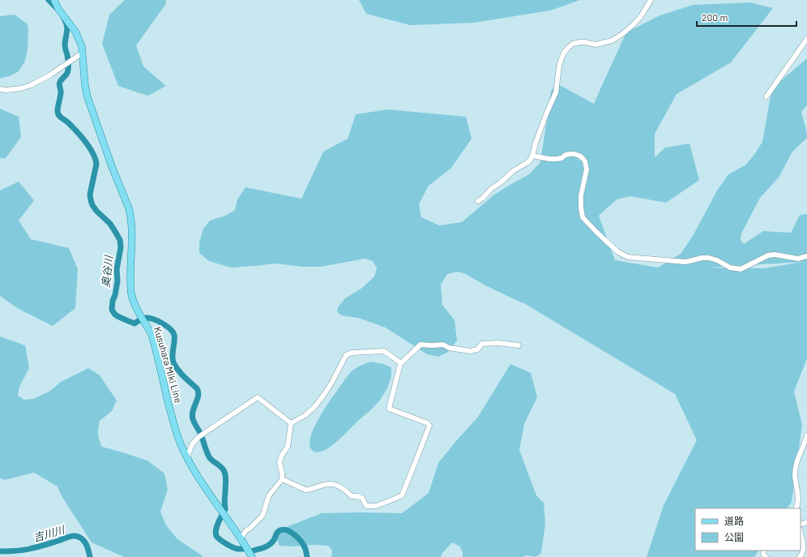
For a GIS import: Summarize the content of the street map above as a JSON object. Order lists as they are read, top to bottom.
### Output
{
  "streets": {
    "main road": ["Kusuhara Miki Line"]
  },
  "water": ["奥谷川", "吉川川"],
  "legend": ["道路", "公園"],
  "scale_bar": "200 m"
}
